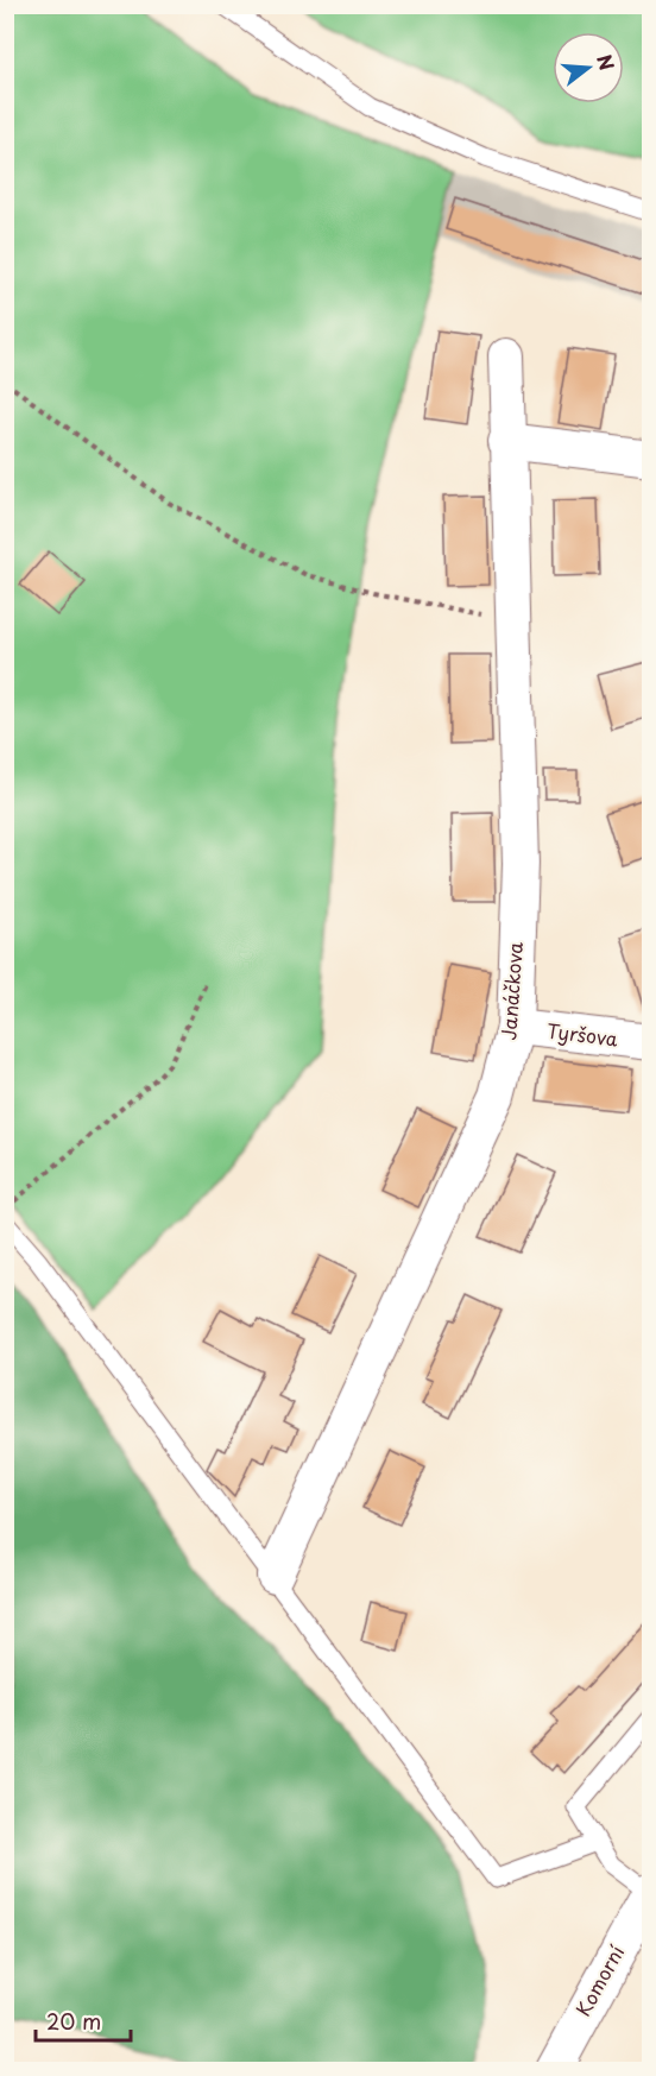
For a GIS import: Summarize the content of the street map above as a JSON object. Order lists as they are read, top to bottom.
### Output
{
  "streets": {
    "street": ["Janáčkova", "Tyršova", "Komorní"]
  },
  "crossings": [
    ["Janáčkova", "Tyršova"]
  ],
  "scale_bar": "20 m",
  "north": "right"
}
